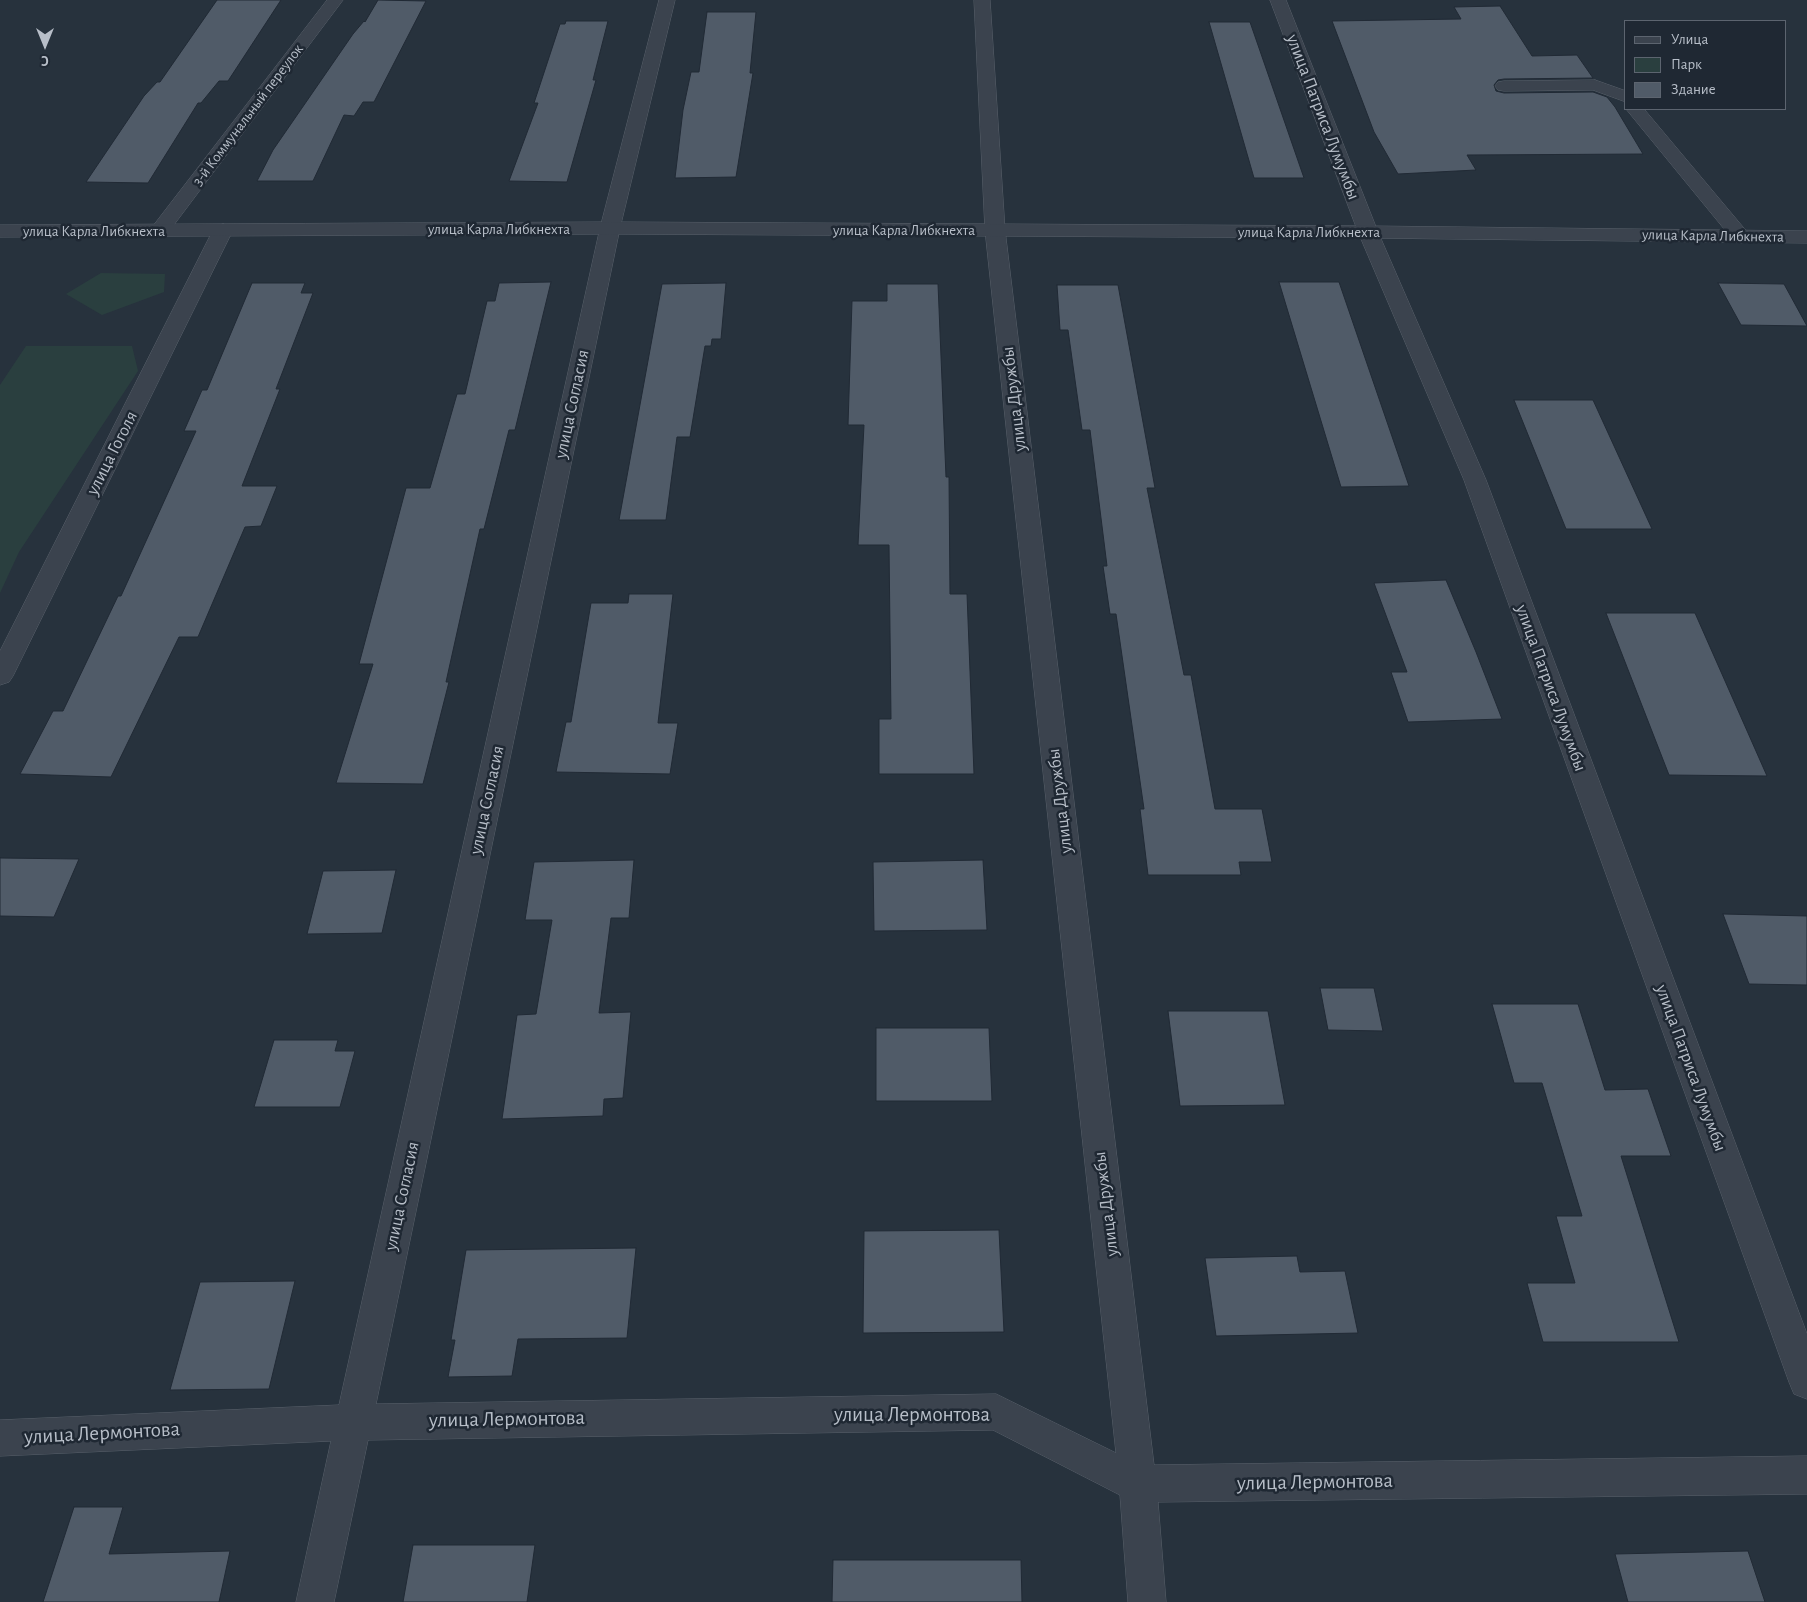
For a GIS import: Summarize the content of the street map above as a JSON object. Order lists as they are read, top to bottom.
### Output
{
  "streets": {
    "street": [
      "3-й Коммунальный переулок",
      "улица Патриса Лумумбы",
      "улица Карла Либкнехта",
      "улица Дружбы",
      "улица Согласия",
      "улица Гоголя",
      "улица Лермонтова"
    ]
  },
  "crossings": [
    ["3-й Коммунальный переулок", "улица Карла Либкнехта"],
    ["улица Патриса Лумумбы", "улица Карла Либкнехта"],
    ["улица Карла Либкнехта", "улица Дружбы"],
    ["улица Карла Либкнехта", "улица Согласия"],
    ["улица Карла Либкнехта", "улица Гоголя"],
    ["улица Дружбы", "улица Лермонтова"],
    ["улица Согласия", "улица Лермонтова"]
  ],
  "legend": ["Улица", "Парк", "Здание"],
  "north": "bottom"
}
